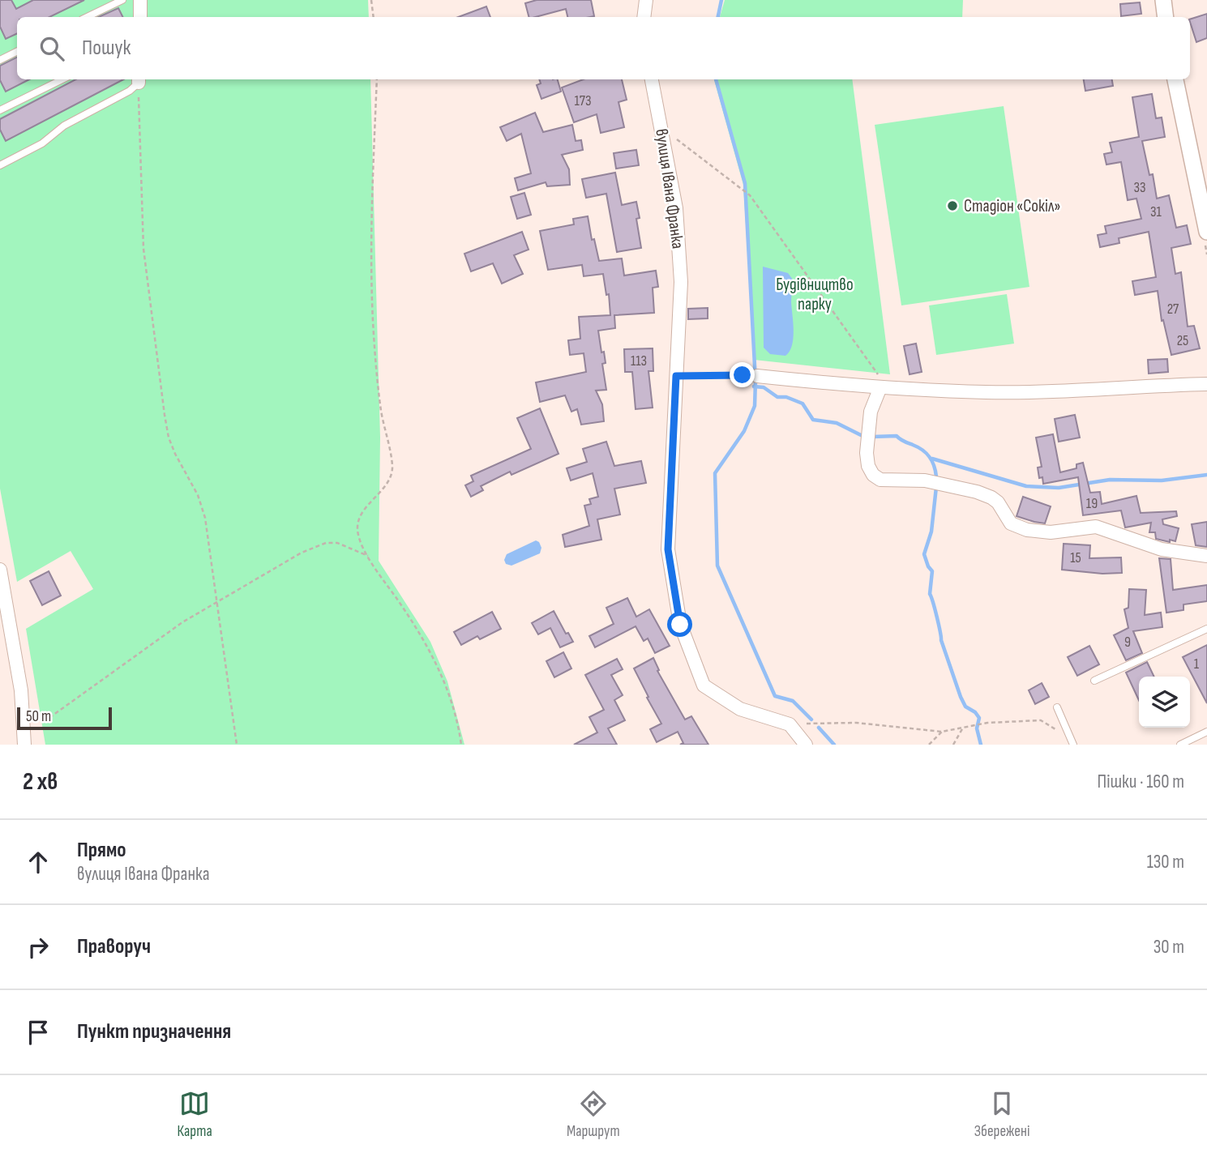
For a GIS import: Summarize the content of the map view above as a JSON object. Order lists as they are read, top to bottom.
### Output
{
  "streets": {
    "street": ["вулиця Івана Франка"]
  },
  "parks": ["Будівництво парку"],
  "places": ["Стадіон «Сокіл»"],
  "house_numbers": [
    "173",
    "33",
    "31",
    "27",
    "25",
    "113",
    "19",
    "15",
    "9",
    "1"
  ],
  "scale_bar": "50 m",
  "page": {
    "search": "Пошук",
    "scale": "50 m",
    "heading": ["2 хв", "Пішки · 160 m"],
    "list": [
      ["Прямо", "вулиця Івана Франка", "130 m"],
      ["Праворуч", "30 m"],
      "Пункт призначення"
    ],
    "nav": ["Карта", "Маршрут", "Збережені"]
  }
}
